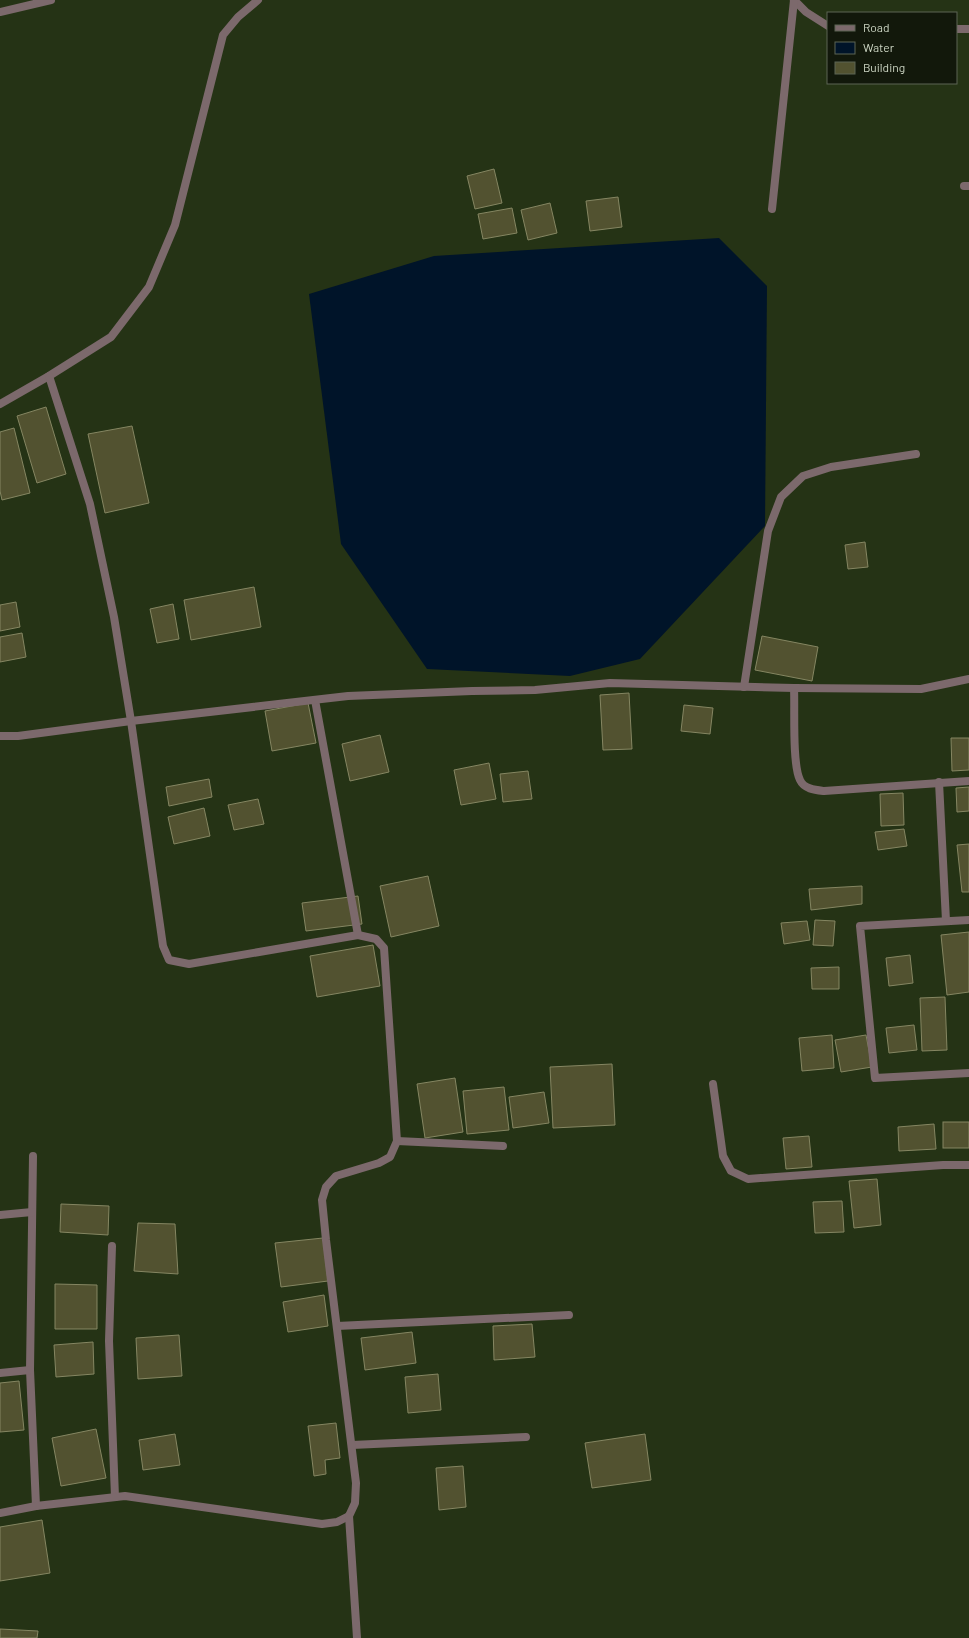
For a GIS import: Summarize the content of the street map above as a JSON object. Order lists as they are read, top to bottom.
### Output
{
  "legend": ["Road", "Water", "Building"]
}
